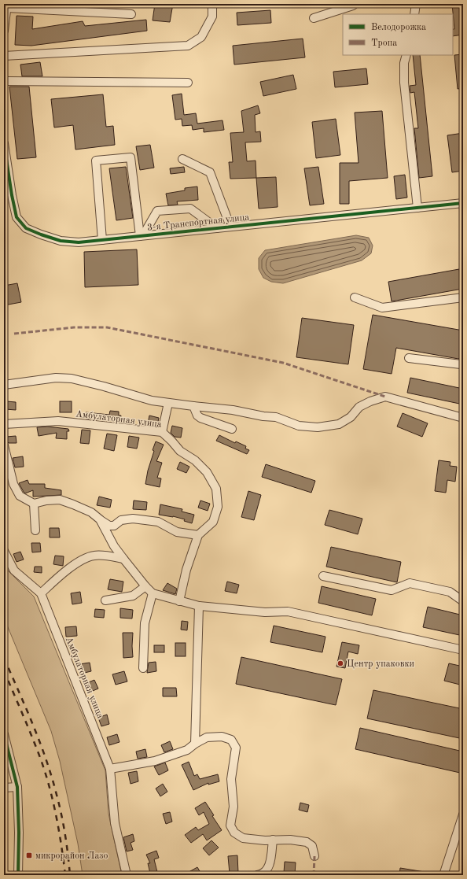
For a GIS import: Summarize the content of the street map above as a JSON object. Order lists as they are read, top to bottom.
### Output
{
  "streets": {
    "street": ["3-я Транспортная улица", "Амбулаторная улица"]
  },
  "places": {
    "other": ["Центр упаковки"],
    "transit": ["микрорайон Лазо"]
  },
  "legend": ["Велодорожка", "Тропа"]
}
